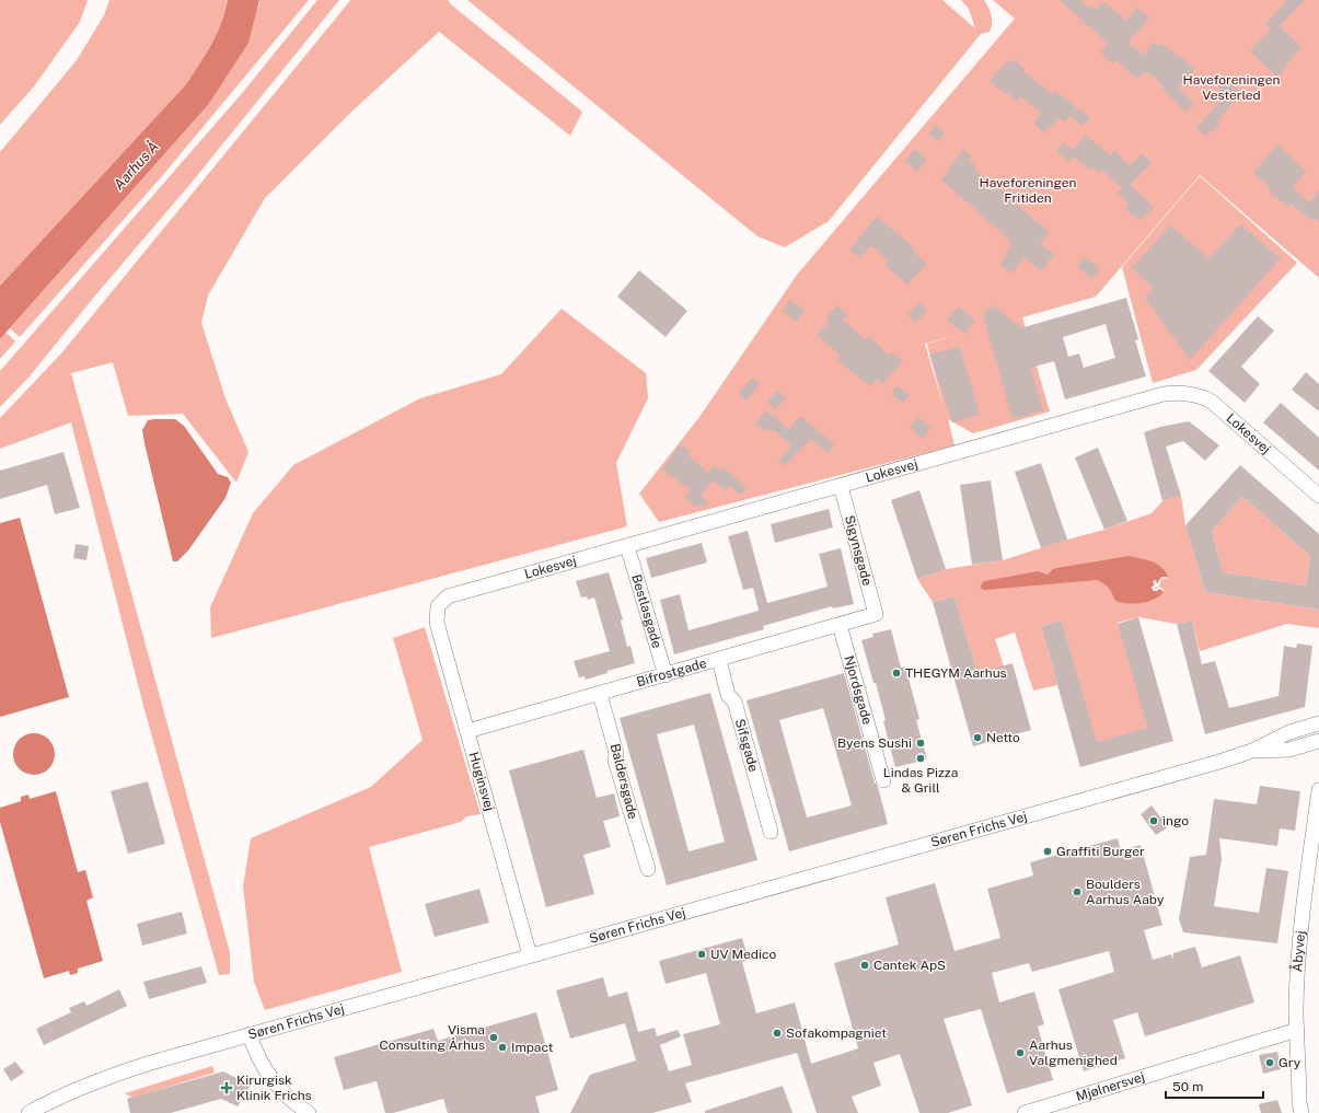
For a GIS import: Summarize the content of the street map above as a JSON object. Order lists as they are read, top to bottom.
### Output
{
  "streets": {
    "street": [
      "Lokesvej",
      "Sigynsgade",
      "Bestlasgade",
      "Bifrostgade",
      "Njordsgade",
      "Sifsgade",
      "Huginsvej",
      "Baldersgade",
      "Søren Frichs Vej",
      "Åbyvej",
      "Mjølnersvej"
    ]
  },
  "crossings": [
    ["Lokesvej", "Sigynsgade"],
    ["Lokesvej", "Bestlasgade"],
    ["Lokesvej", "Huginsvej"],
    ["Sigynsgade", "Bifrostgade"],
    ["Bestlasgade", "Bifrostgade"],
    ["Bifrostgade", "Njordsgade"],
    ["Bifrostgade", "Sifsgade"],
    ["Bifrostgade", "Huginsvej"],
    ["Bifrostgade", "Baldersgade"],
    ["Huginsvej", "Søren Frichs Vej"],
    ["Åbyvej", "Mjølnersvej"]
  ],
  "water": ["Aarhus Å"],
  "parks": ["Haveforeningen Vesterled", "Haveforeningen Fritiden"],
  "places": {
    "other": [
      "THEGYM Aarhus",
      "Netto",
      "Byens Sushi",
      "Lindas Pizza & Grill",
      "ingo",
      "Graffiti Burger",
      "Boulders Aarhus Aaby",
      "UV Medico",
      "Cantek ApS",
      "Sofakompagniet",
      "Visma Consulting Århus",
      "Impact",
      "Aarhus Valgmenighed",
      "Gry"
    ],
    "health": ["Kirurgisk Klinik Frichs"]
  },
  "scale_bar": "50 m"
}
